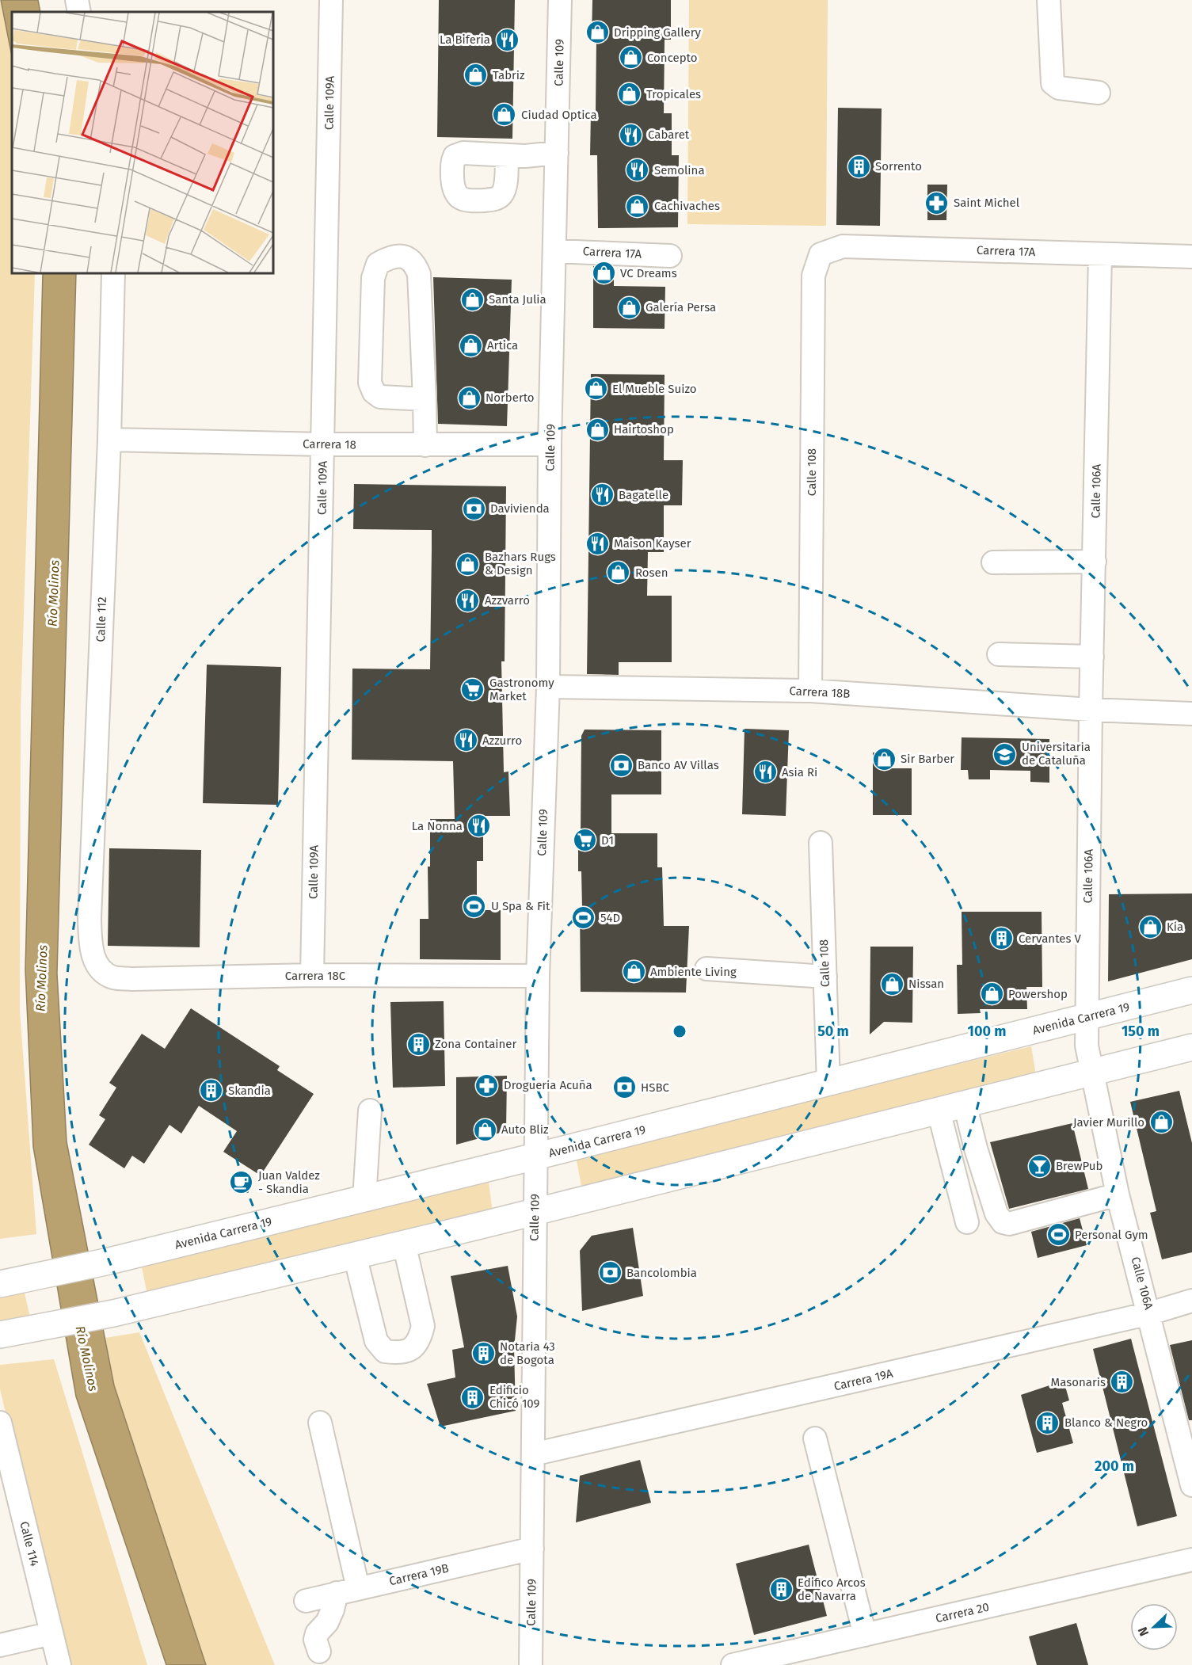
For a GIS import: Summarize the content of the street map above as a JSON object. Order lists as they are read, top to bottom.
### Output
{
  "streets": {
    "main road": ["Avenida Carrera 19"],
    "street": [
      "Calle 109",
      "Calle 109A",
      "Carrera 17A",
      "Carrera 18",
      "Calle 108",
      "Calle 106A",
      "Calle 112",
      "Carrera 18B",
      "Carrera 18C",
      "Carrera 19A",
      "Calle 114",
      "Carrera 19B",
      "Carrera 20"
    ]
  },
  "crossings": [
    ["Calle 109", "Carrera 17A"],
    ["Calle 109", "Carrera 18"],
    ["Calle 109", "Carrera 18B"],
    ["Calle 109", "Carrera 18C"],
    ["Calle 109", "Avenida Carrera 19"],
    ["Calle 109", "Carrera 19A"],
    ["Calle 109", "Carrera 19B"],
    ["Calle 109A", "Carrera 18"],
    ["Calle 109A", "Carrera 18C"],
    ["Carrera 17A", "Calle 108"],
    ["Carrera 17A", "Calle 106A"],
    ["Carrera 18", "Calle 112"],
    ["Calle 108", "Carrera 18B"],
    ["Calle 108", "Avenida Carrera 19"],
    ["Calle 106A", "Carrera 18B"],
    ["Calle 106A", "Avenida Carrera 19"],
    ["Calle 106A", "Carrera 19A"],
    ["Calle 112", "Carrera 18C"]
  ],
  "water": ["Río Molinos"],
  "places": {
    "shop": [
      "Dripping Gallery",
      "Concepto",
      "Tabriz",
      "Tropicales",
      "Ciudad Optica",
      "Cachivaches",
      "VC Dreams",
      "Santa Julia",
      "Galería Persa",
      "Artica",
      "El Mueble Suizo",
      "Norberto",
      "Hairtoshop",
      "Bazhars Rugs & Design",
      "Rosen",
      "Sir Barber",
      "Kia",
      "Ambiente Living",
      "Nissan",
      "Powershop",
      "Javier Murillo",
      "Auto Bliz"
    ],
    "restaurant": [
      "La Biferia",
      "Cabaret",
      "Semolina",
      "Bagatelle",
      "Maison Kayser",
      "Azzvarro",
      "Azzurro",
      "Asia Ri",
      "La Nonna"
    ],
    "building": [
      "Sorrento",
      "Cervantes V",
      "Zona Container",
      "Skandia",
      "Notaria 43 de Bogota",
      "Masonaris",
      "Edificio Chicó 109",
      "Blanco & Negro",
      "Edifico Arcos de Navarra"
    ],
    "pharmacy": ["Saint Michel", "Drogueria Acuña"],
    "bank": [
      "Davivienda",
      "Banco AV Villas",
      "HSBC",
      "Bancolombia"
    ],
    "supermarket": ["Gastronomy Market", "D1"],
    "school or university": ["Universitaria de Cataluña"],
    "sports": ["U Spa & Fit", "54D", "Personal Gym"],
    "bar": ["BrewPub"],
    "cafe": ["Juan Valdez - Skandia"]
  },
  "north": "bottom left",
  "rings": [
    "50 m",
    "100 m",
    "150 m",
    "200 m"
  ]
}
